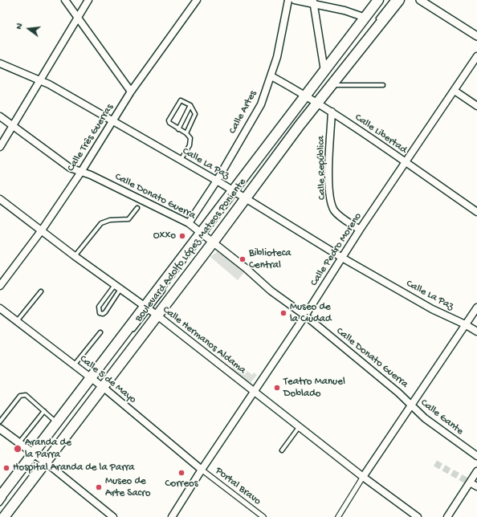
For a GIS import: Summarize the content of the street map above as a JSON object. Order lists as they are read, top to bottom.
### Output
{
  "streets": {
    "main road": ["Boulevard Adolfo López Mateos Poniente"],
    "street": [
      "Calle Artes",
      "Calle Libertad",
      "Calle Três Guerras",
      "Calle La Paz",
      "Calle República",
      "Calle Donato Guerra",
      "Calle Pedro Moreno",
      "Calle Hermanos Aldama",
      "Calle 5 de Mayo",
      "Calle Gante",
      "Portal Bravo"
    ]
  },
  "crossings": [
    ["Calle Artes", "Calle Libertad"],
    ["Calle Artes", "Calle La Paz"],
    ["Calle Artes", "Calle Donato Guerra"],
    ["Calle Libertad", "Calle República"],
    ["Calle Libertad", "Calle Pedro Moreno"],
    ["Calle Libertad", "Boulevard Adolfo López Mateos Poniente"],
    ["Calle Três Guerras", "Calle La Paz"],
    ["Calle Três Guerras", "Calle Donato Guerra"],
    ["Calle Três Guerras", "Calle Hermanos Aldama"],
    ["Calle La Paz", "Calle Pedro Moreno"],
    ["Calle La Paz", "Boulevard Adolfo López Mateos Poniente"],
    ["Calle República", "Calle Pedro Moreno"],
    ["Calle Donato Guerra", "Calle Pedro Moreno"],
    ["Calle Donato Guerra", "Boulevard Adolfo López Mateos Poniente"],
    ["Calle Donato Guerra", "Calle Gante"],
    ["Calle Pedro Moreno", "Calle Hermanos Aldama"],
    ["Calle Pedro Moreno", "Calle 5 de Mayo"],
    ["Calle Pedro Moreno", "Portal Bravo"],
    ["Boulevard Adolfo López Mateos Poniente", "Calle Hermanos Aldama"],
    ["Boulevard Adolfo López Mateos Poniente", "Calle 5 de Mayo"],
    ["Calle 5 de Mayo", "Portal Bravo"]
  ],
  "places": [
    "Oxxo",
    "Biblioteca Central",
    "Museo de la Ciudad",
    "Teatro Manuel Doblado",
    "Aranda de la Parra",
    "Hospital Aranda de la Parra",
    "Correos",
    "Museo de Arte Sacro"
  ],
  "north": "left"
}
